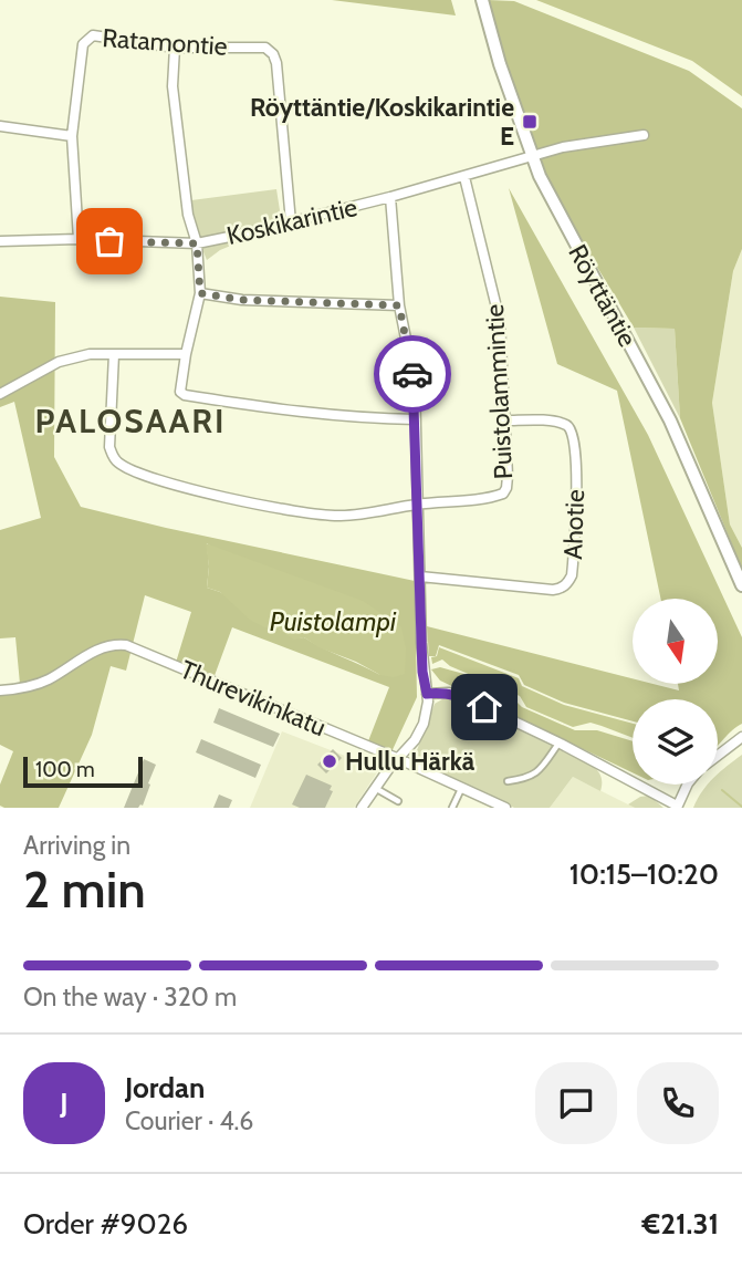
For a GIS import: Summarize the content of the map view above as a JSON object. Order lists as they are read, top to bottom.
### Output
{
  "streets": {
    "street": [
      "Ratamontie",
      "Koskikarintie",
      "Röyttäntie",
      "Puistolammintie",
      "Ahotie",
      "Thurevikinkatu"
    ]
  },
  "crossings": [
    ["Ratamontie", "Koskikarintie"],
    ["Koskikarintie", "Röyttäntie"],
    ["Koskikarintie", "Puistolammintie"],
    ["Puistolammintie", "Ahotie"]
  ],
  "districts": ["PALOSAARI"],
  "water": ["Puistolampi"],
  "places": {
    "transit": ["Röyttäntie/Koskikarintie E"],
    "other": ["Hullu Härkä"]
  },
  "scale_bar": "100 m",
  "north": "bottom",
  "page": {
    "scale": "100 m",
    "heading": ["2 min", "Arriving in", "10:15–10:20"],
    "panel": [
      "Jordan",
      "Courier · 4.6",
      "Order #9026",
      "€21.31"
    ],
    "bar": "On the way · 320 m",
    "round": "J"
  }
}
